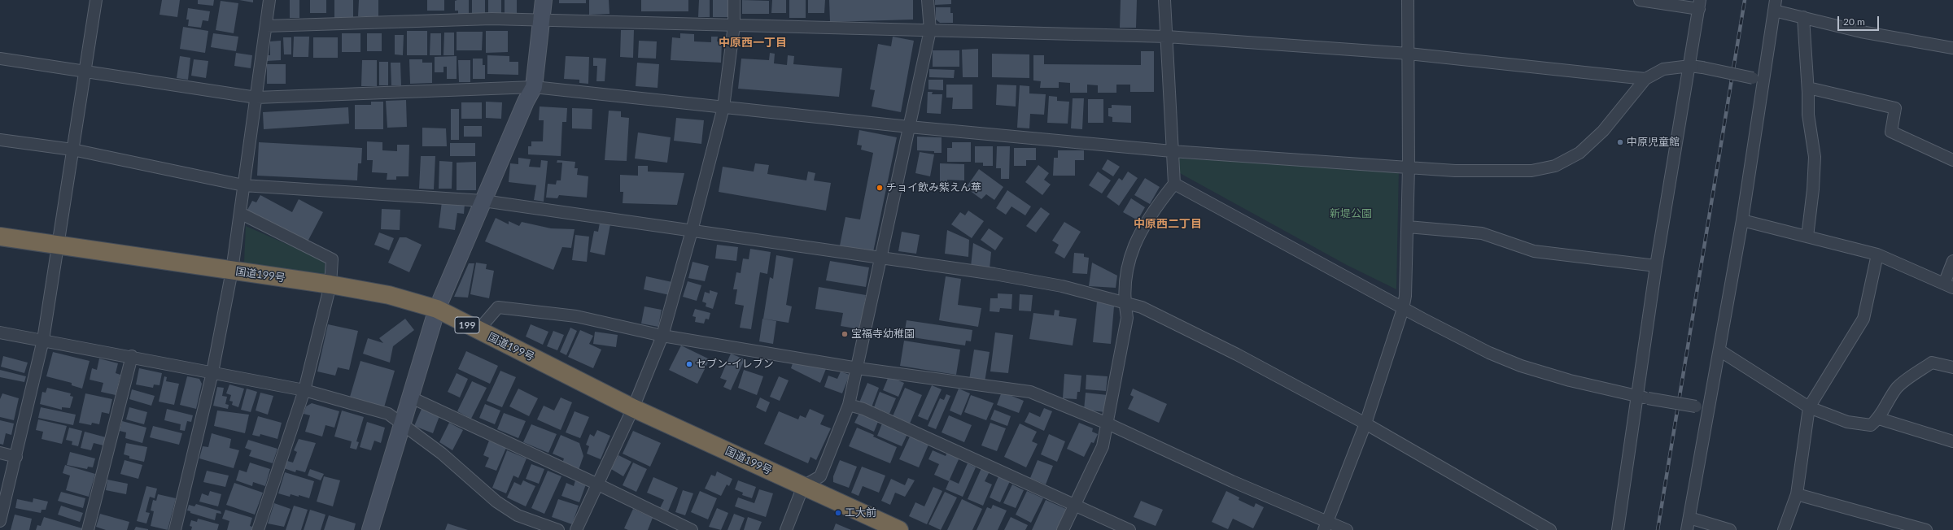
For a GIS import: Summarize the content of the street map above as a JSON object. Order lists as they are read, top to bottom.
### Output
{
  "streets": {
    "highway": ["国道199号", "199"]
  },
  "districts": ["中原西一丁目", "中原西二丁目"],
  "parks": ["新堤公園"],
  "places": [
    "中原児童館",
    "チョイ飲み紫えん華",
    "宝福寺幼稚園",
    "セブン-イレブン",
    "工大前"
  ],
  "scale_bar": "20 m"
}
